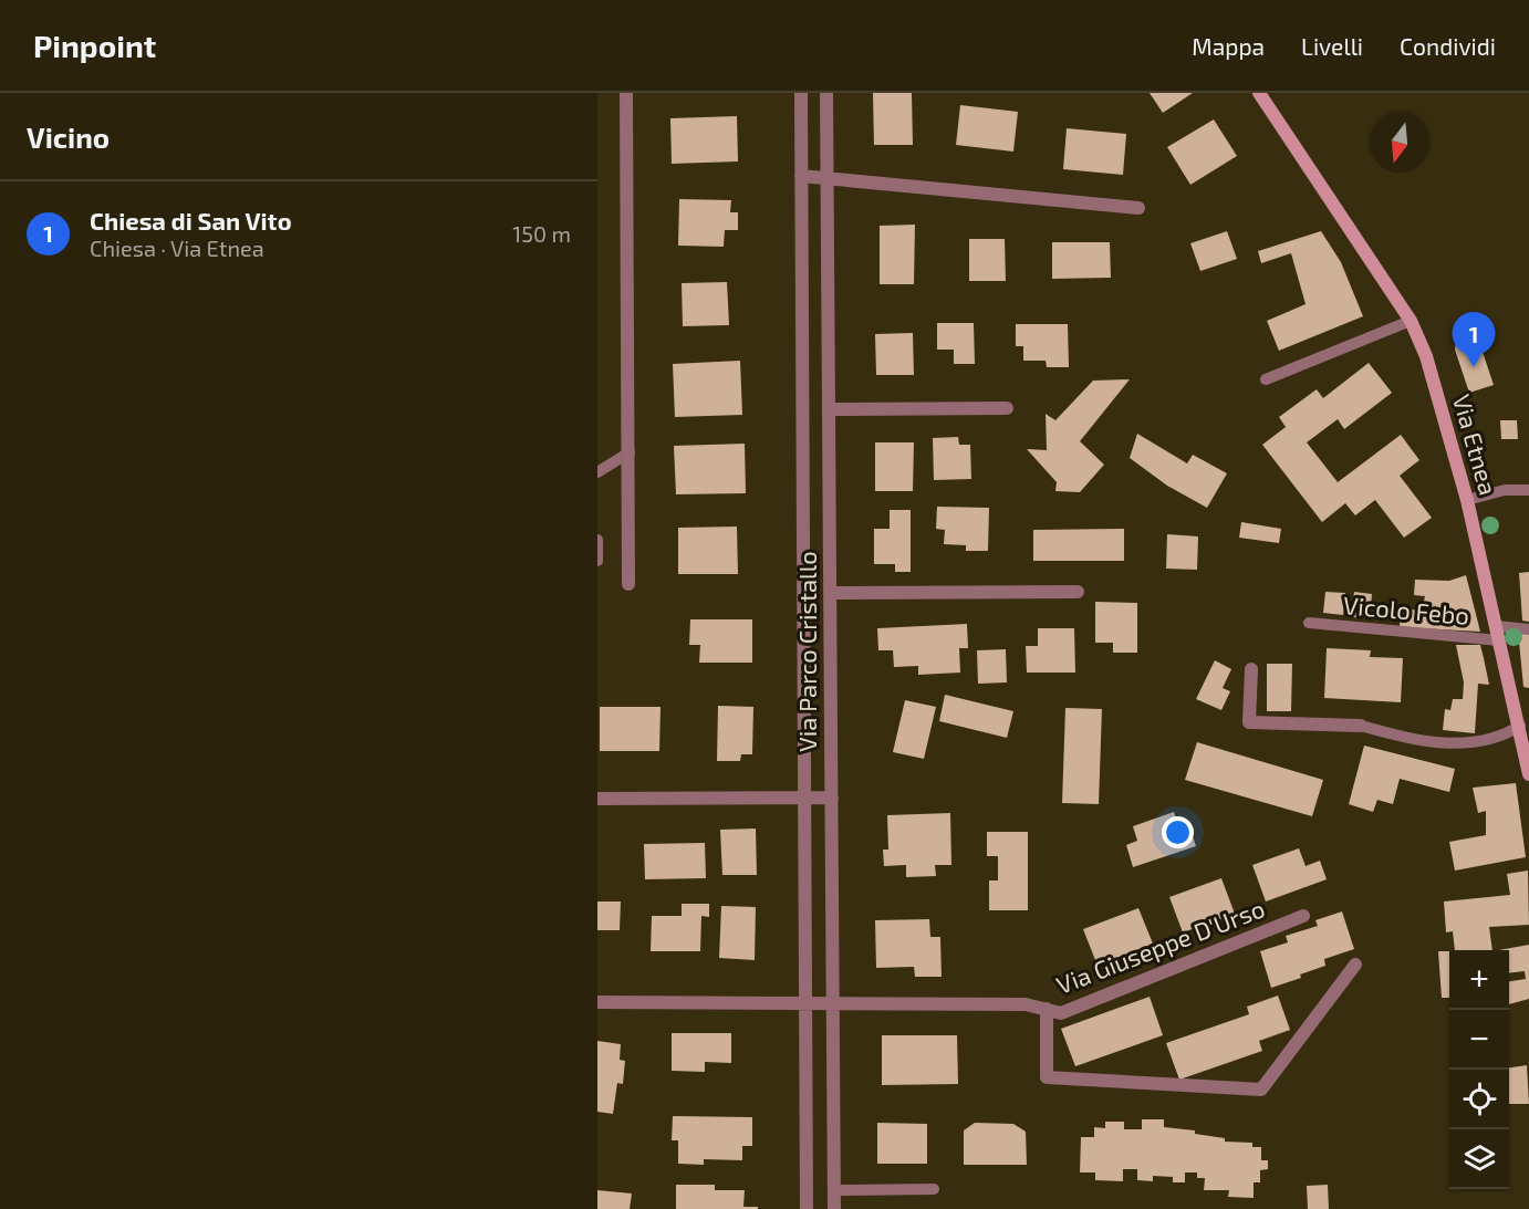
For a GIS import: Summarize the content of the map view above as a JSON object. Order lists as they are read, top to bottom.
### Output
{
  "streets": {
    "main road": ["Via Etnea"],
    "street": ["Via Parco Cristallo", "Via Giuseppe D'Urso"],
    "lane": ["Vicolo Febo"]
  },
  "crossings": [
    ["Via Etnea", "Vicolo Febo"],
    ["Via Parco Cristallo", "Via Giuseppe D'Urso"]
  ],
  "north": "bottom",
  "page": {
    "header": "Pinpoint",
    "nav": ["Mappa", "Livelli", "Condividi"],
    "heading": "Vicino",
    "list": [
      {
        "mark": "1",
        "name": "Chiesa di San Vito",
        "note": "Chiesa · Via Etnea",
        "value": "150 m"
      }
    ],
    "pins": "1",
    "map_buttons": ["+", "−"]
  }
}
